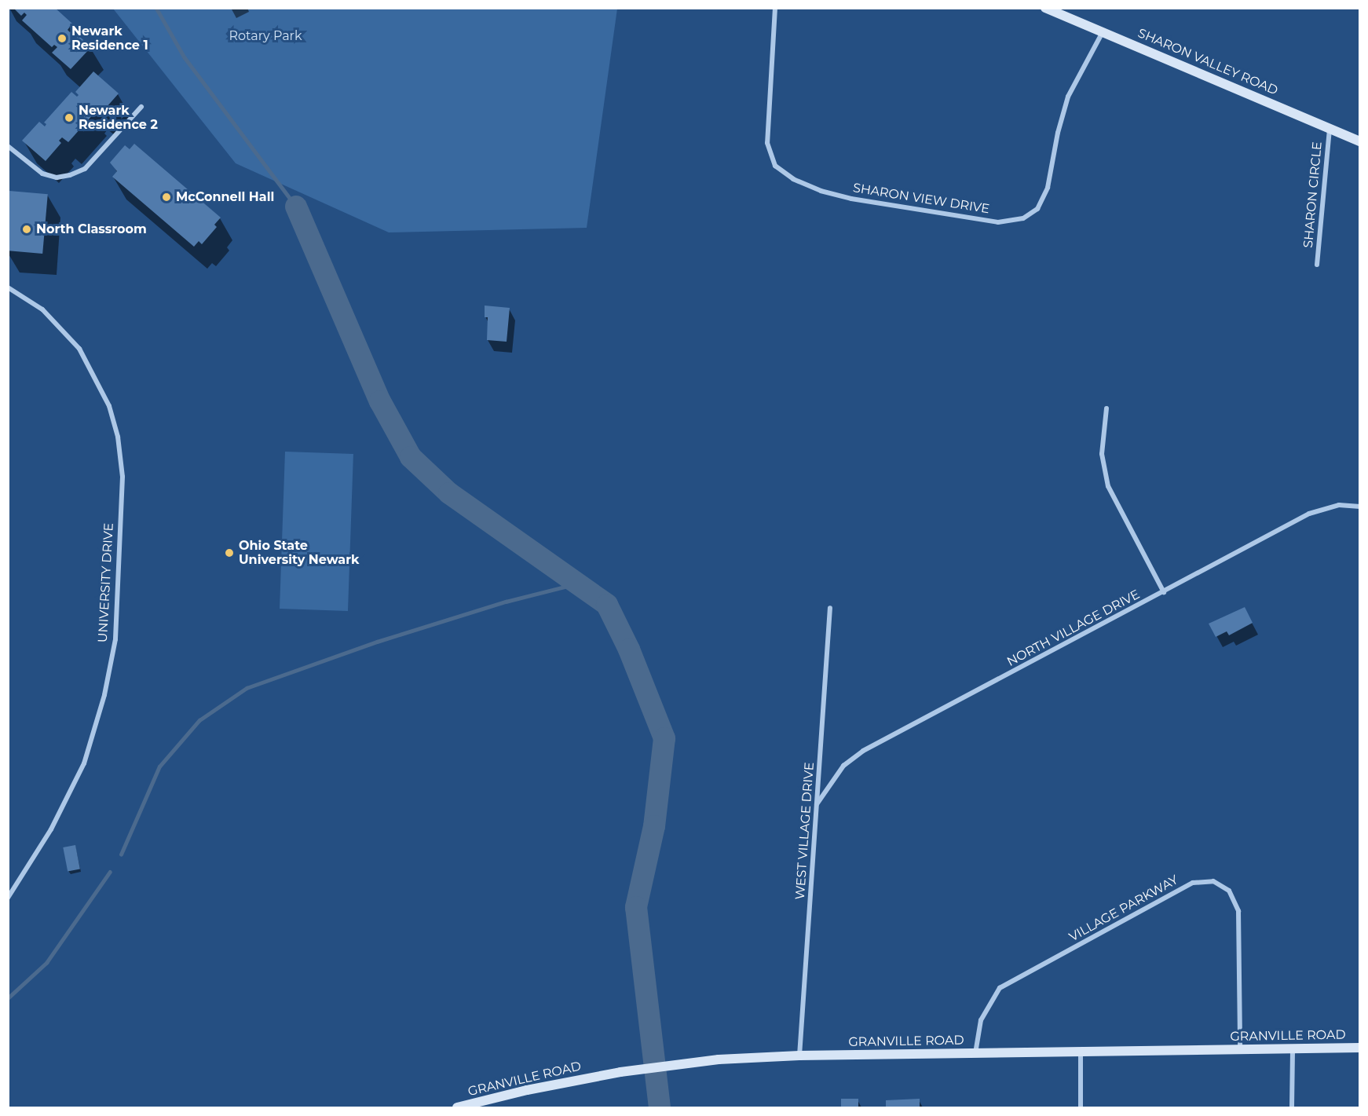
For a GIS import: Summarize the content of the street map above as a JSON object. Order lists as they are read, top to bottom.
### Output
{
  "streets": {
    "street": [
      "SHARON VALLEY ROAD",
      "SHARON CIRCLE",
      "SHARON VIEW DRIVE",
      "UNIVERSITY DRIVE",
      "NORTH VILLAGE DRIVE",
      "WEST VILLAGE DRIVE",
      "VILLAGE PARKWAY",
      "GRANVILLE ROAD"
    ]
  },
  "crossings": [
    ["SHARON VALLEY ROAD", "SHARON CIRCLE"],
    ["SHARON VALLEY ROAD", "SHARON VIEW DRIVE"],
    ["NORTH VILLAGE DRIVE", "WEST VILLAGE DRIVE"],
    ["WEST VILLAGE DRIVE", "GRANVILLE ROAD"],
    ["VILLAGE PARKWAY", "GRANVILLE ROAD"]
  ],
  "parks": ["Rotary Park"],
  "places": [
    "Newark Residence 1",
    "Newark Residence 2",
    "McConnell Hall",
    "North Classroom",
    "Ohio State University Newark"
  ]
}
